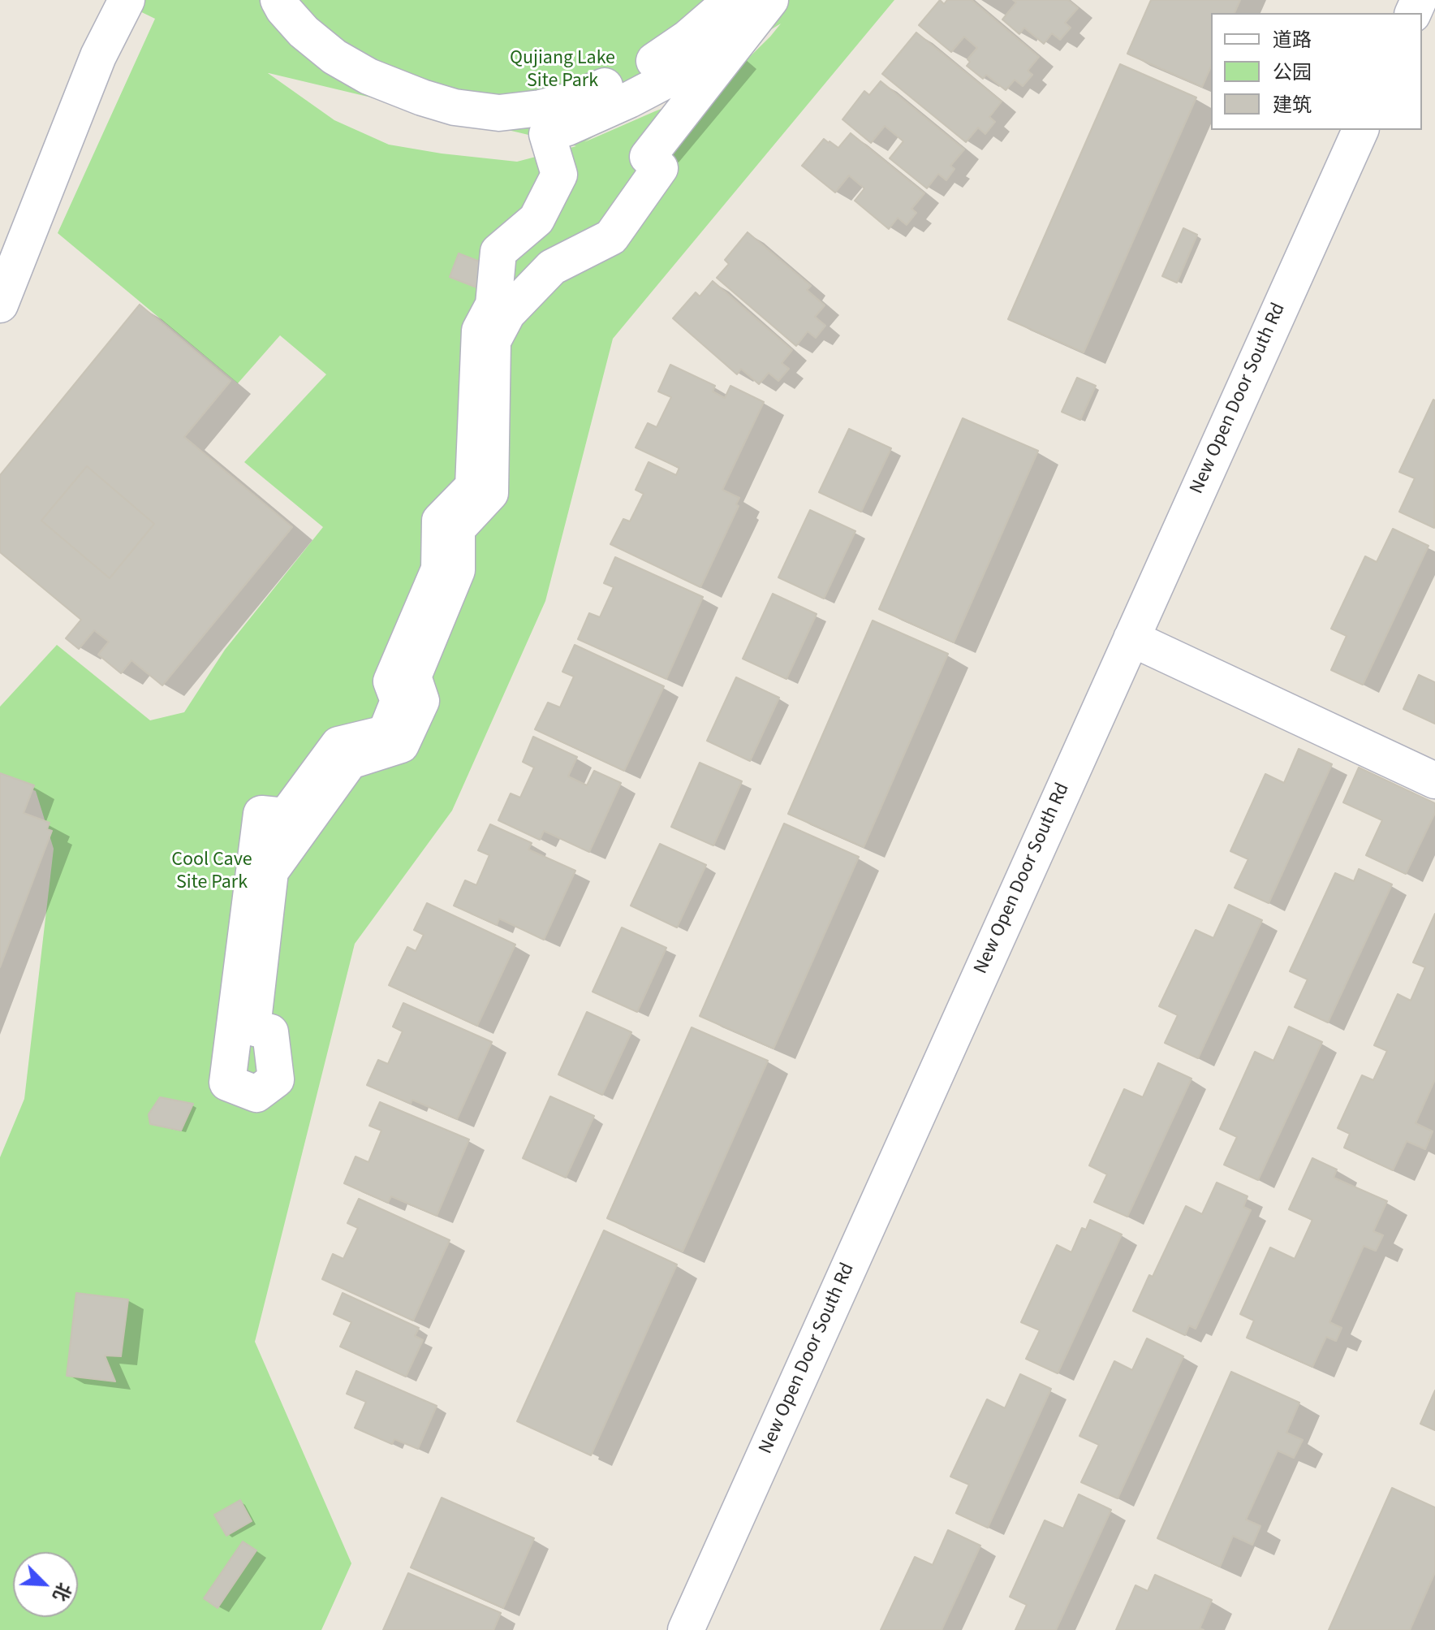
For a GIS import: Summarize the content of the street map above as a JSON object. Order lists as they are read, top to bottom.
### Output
{
  "streets": {
    "street": ["New Open Door South Rd"]
  },
  "parks": ["Qujiang Lake Site Park", "Cool Cave Site Park"],
  "legend": ["道路", "公园", "建筑"],
  "north": "bottom right"
}
